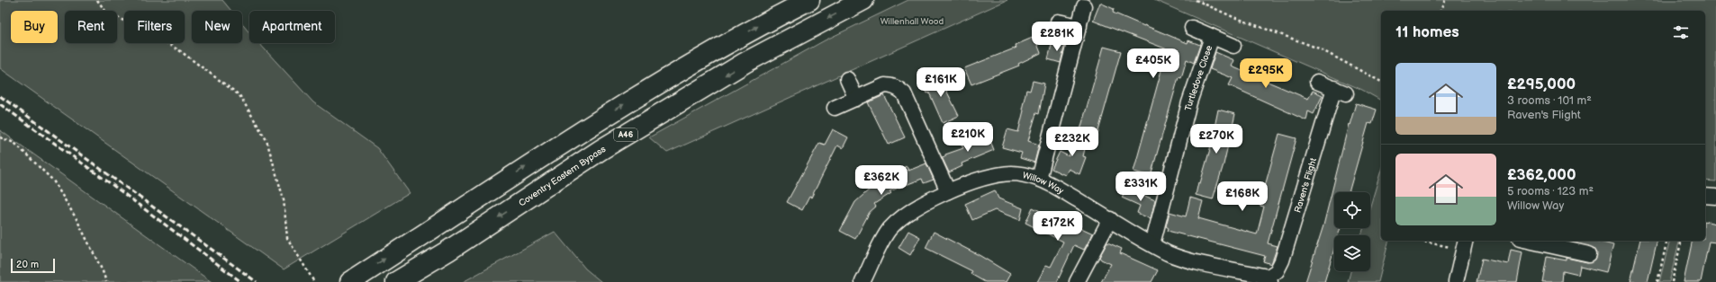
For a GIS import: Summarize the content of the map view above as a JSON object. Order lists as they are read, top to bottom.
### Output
{
  "streets": {
    "highway": ["A46", "Coventry Eastern Bypass"],
    "street": ["Turtledove Close", "Willow Way", "Raven's Flight"]
  },
  "crossings": [
    ["Turtledove Close", "Willow Way"],
    ["Willow Way", "Raven's Flight"]
  ],
  "parks": ["Willenhall Wood"],
  "scale_bar": "20 m",
  "page": {
    "chip": [
      "Buy",
      "Rent",
      "Filters",
      "New",
      "Apartment"
    ],
    "heading": "11 homes",
    "price": [
      "£281K",
      "£405K",
      "£295K",
      "£161K",
      "£210K",
      "£270K",
      "£232K",
      "£362K",
      "£331K",
      "£168K",
      "£172K"
    ],
    "list": [
      {
        "name": "£295,000",
        "note": "3 rooms · 101 m² · Raven's Flight"
      },
      {
        "name": "£362,000",
        "note": "5 rooms · 123 m² · Willow Way"
      }
    ],
    "scale": "20 m"
  }
}
